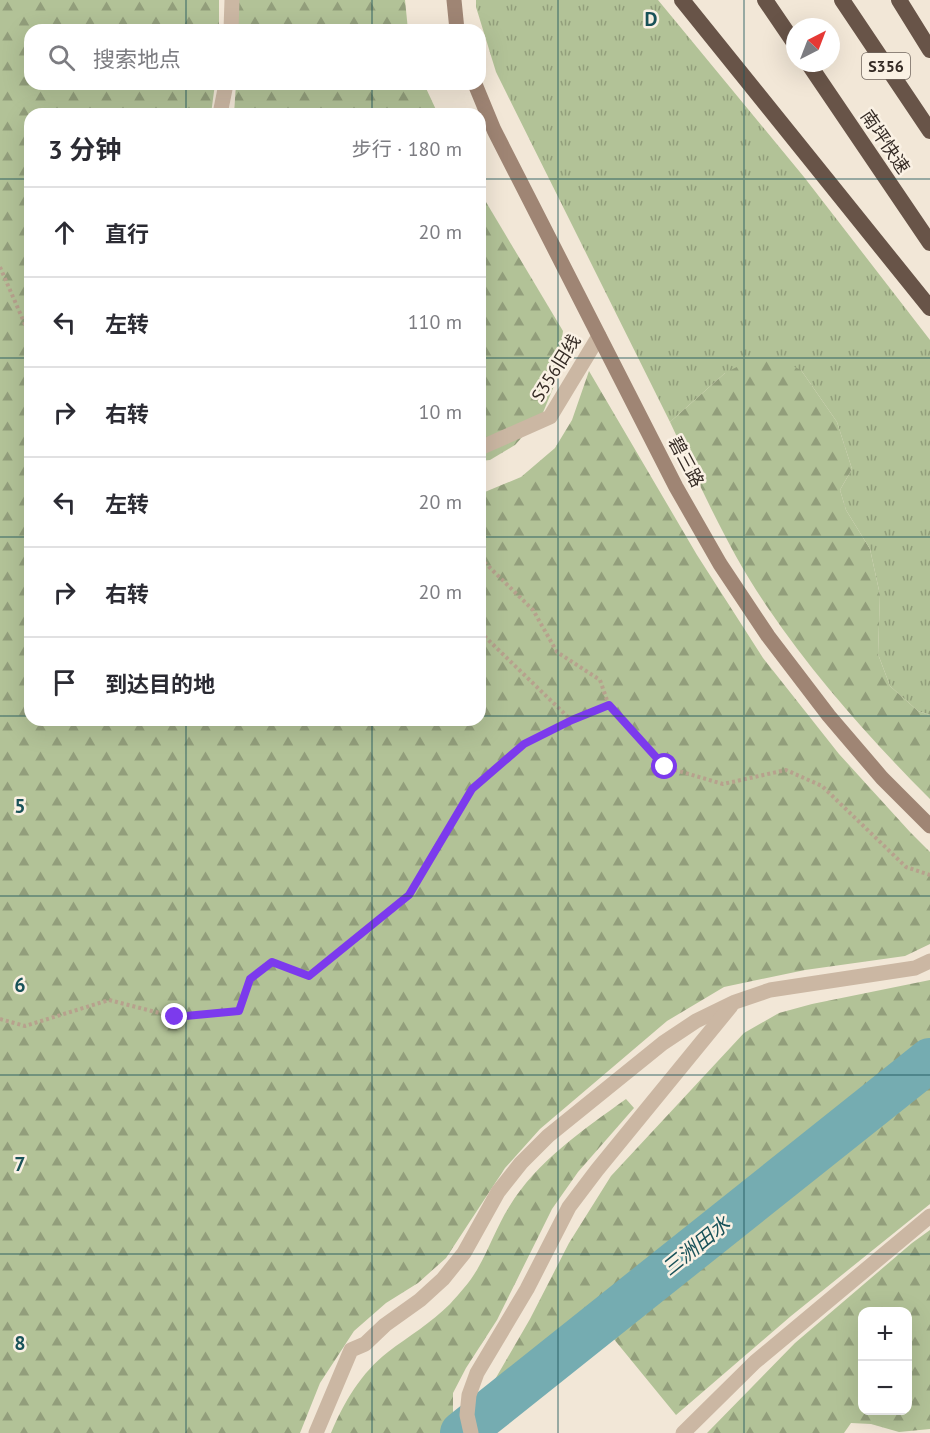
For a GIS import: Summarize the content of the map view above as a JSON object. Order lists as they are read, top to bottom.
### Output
{
  "streets": {
    "highway": ["S356", "南坪快速"],
    "main road": ["碧三路"],
    "street": ["S356旧线"]
  },
  "crossings": [
    ["S356旧线", "碧三路"]
  ],
  "water": ["三洲田水"],
  "north": "top right",
  "page": {
    "search": "搜索地点",
    "heading": ["3 分钟", "步行 · 180 m"],
    "list": [
      ["直行", "20 m"],
      ["左转", "110 m"],
      ["右转", "10 m"],
      ["左转", "20 m"],
      ["右转", "20 m"],
      "到达目的地"
    ],
    "map_buttons": ["+", "−"]
  },
  "grid": {
    "columns": ["D"],
    "rows": [
      "5",
      "6",
      "7",
      "8"
    ]
  }
}
